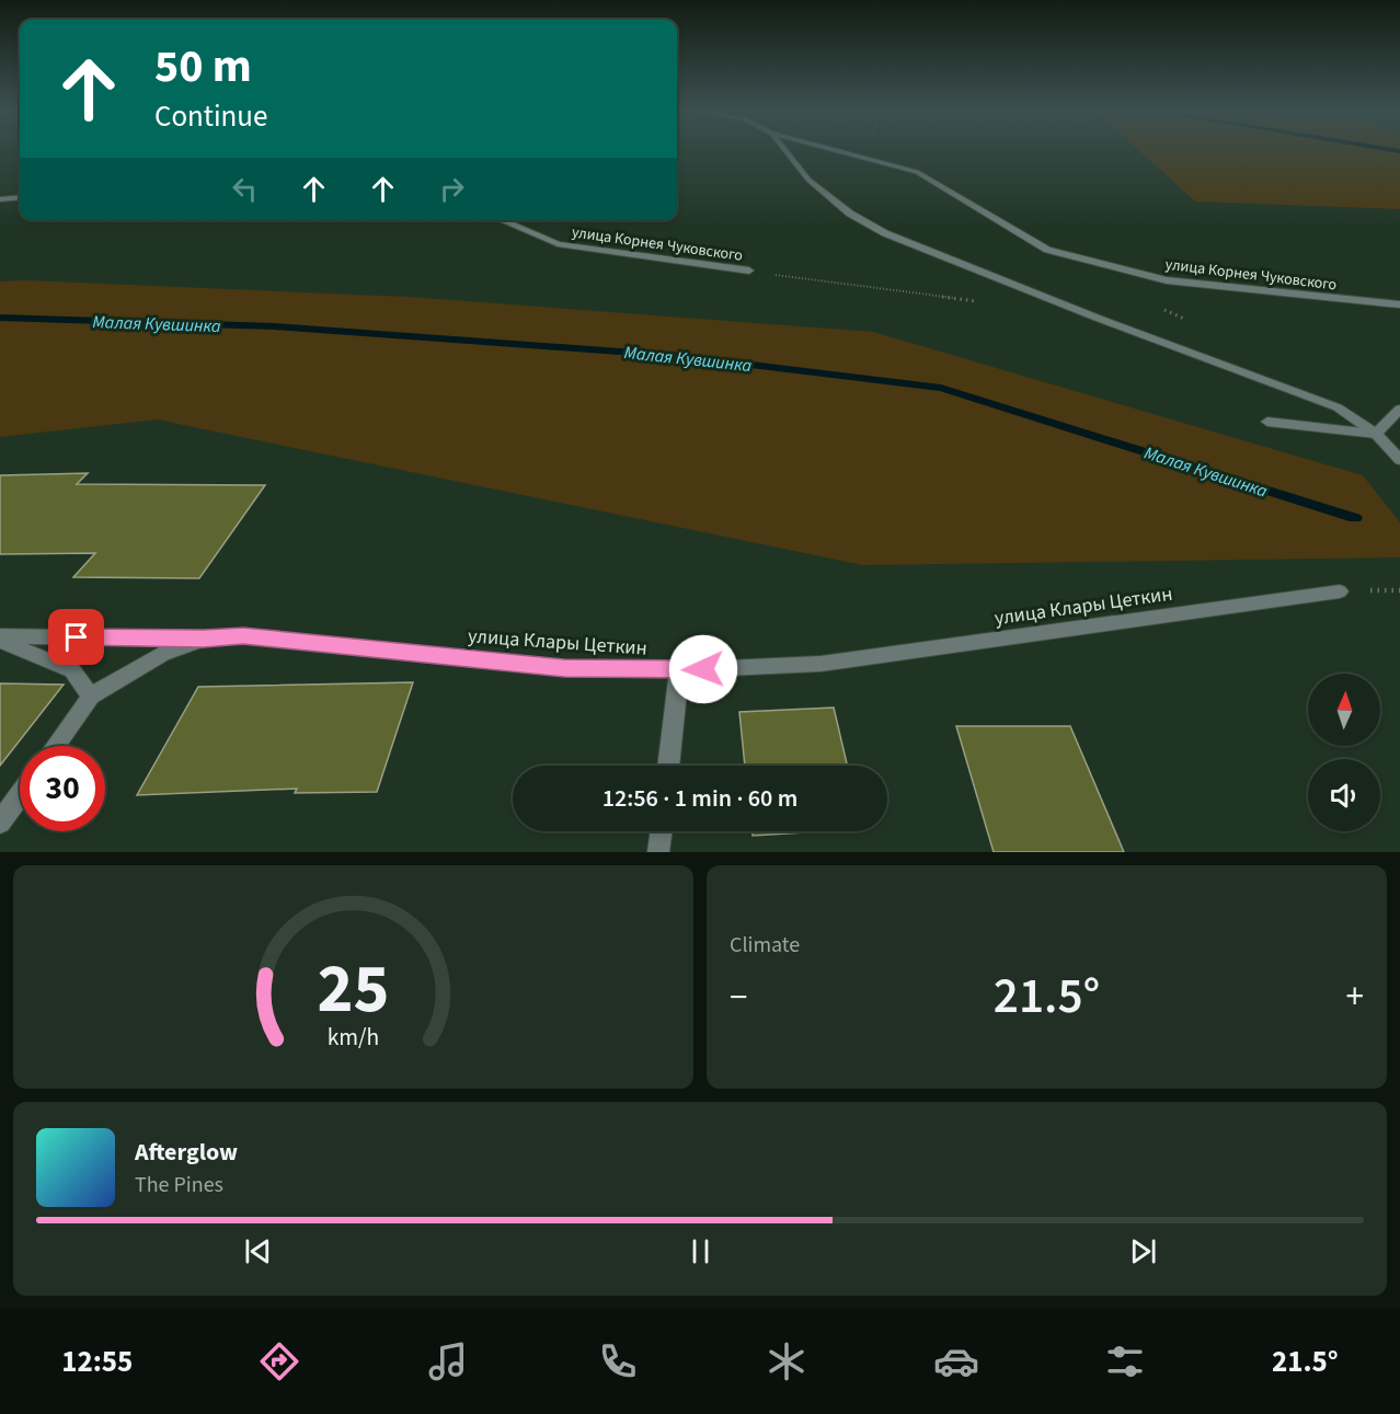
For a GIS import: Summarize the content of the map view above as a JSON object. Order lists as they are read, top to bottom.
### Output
{
  "streets": {
    "street": ["улица Корнея Чуковского", "улица Клары Цеткин"]
  },
  "water": ["Малая Кувшинка"],
  "north": "top",
  "page": {
    "turn": ["50 m", "Continue"],
    "limit": "30",
    "trip": "12:56 · 1 min · 60 m",
    "tile": "Climate",
    "heat": ["−", "21.5°", "+"],
    "song": ["Afterglow", "The Pines"],
    "tabs": ["12:55", "21.5°"],
    "gauge": ["25", "km/h"]
  }
}
